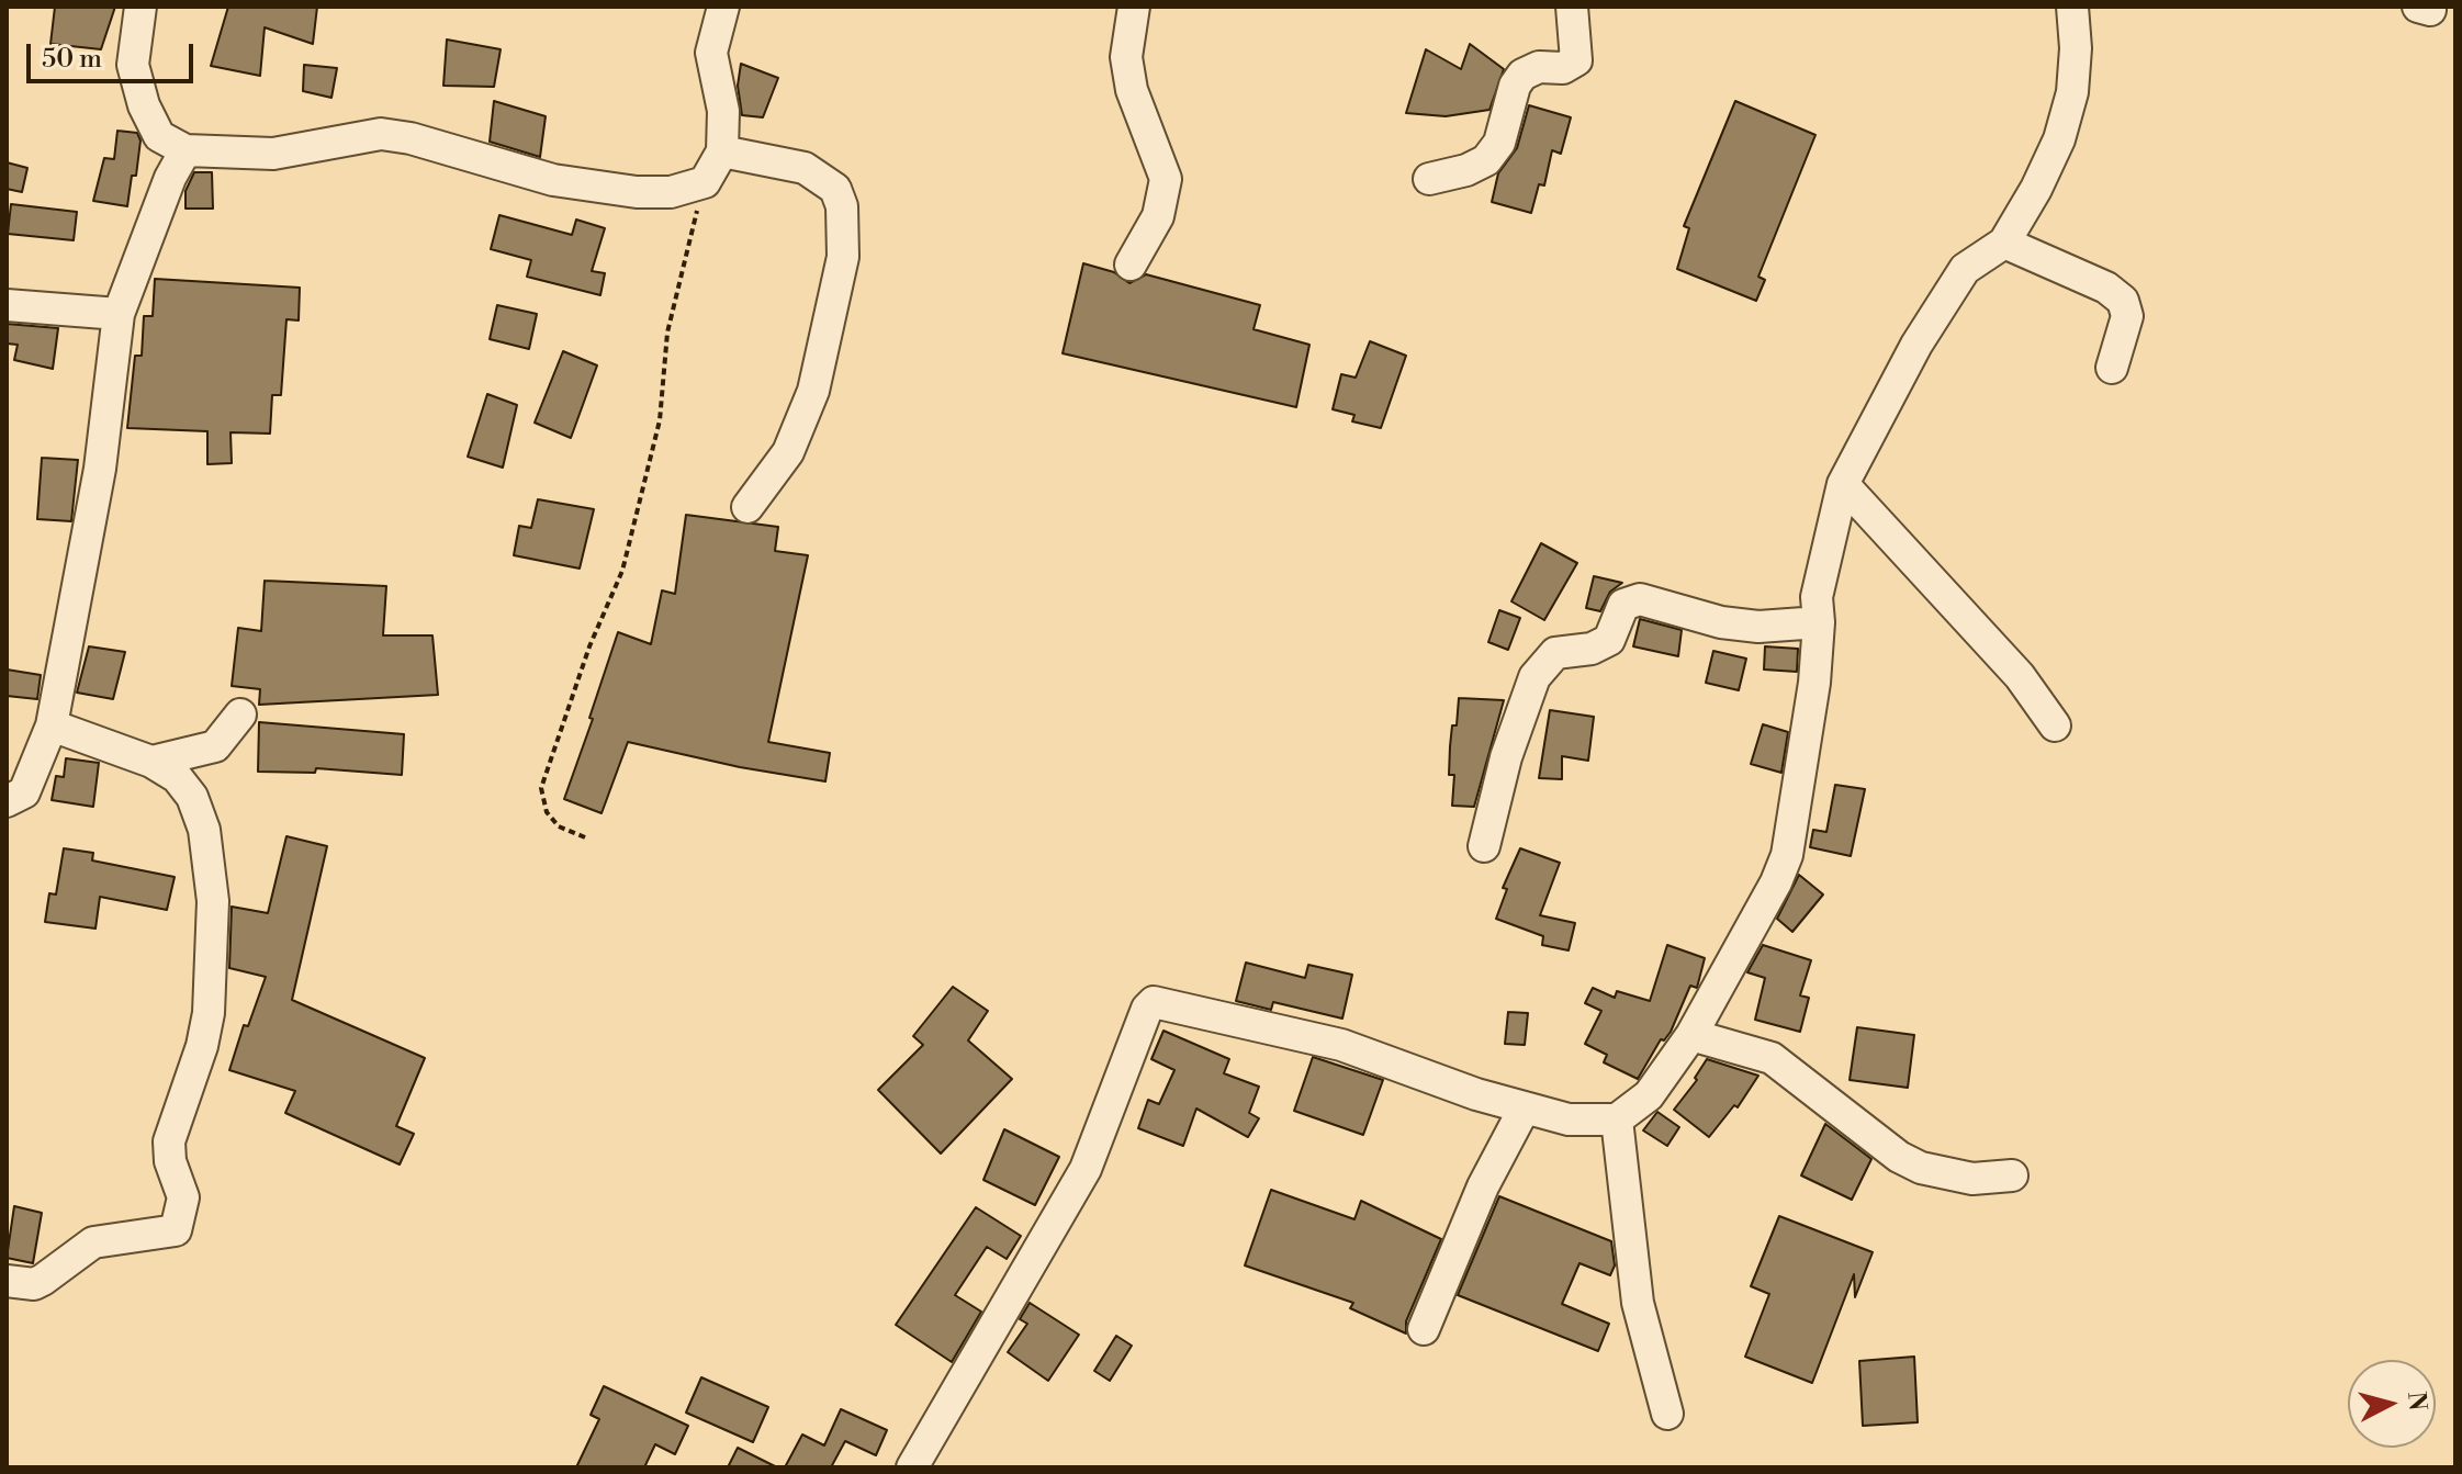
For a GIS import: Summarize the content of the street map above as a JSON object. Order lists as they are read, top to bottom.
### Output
{
  "scale_bar": "50 m",
  "north": "right"
}
